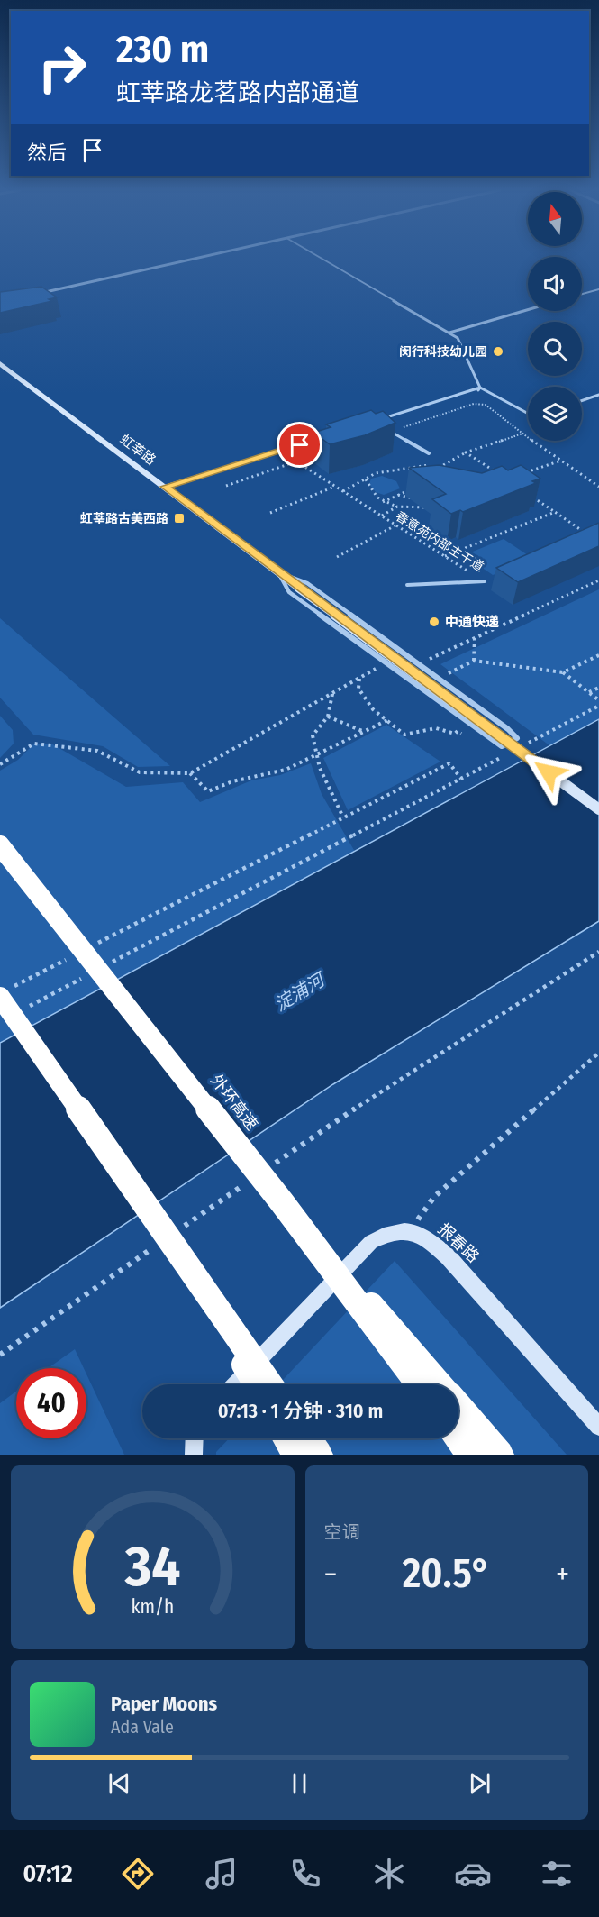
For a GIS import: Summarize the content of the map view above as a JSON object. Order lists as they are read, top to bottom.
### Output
{
  "streets": {
    "highway": ["外环高速"],
    "street": ["虹莘路", "报春路"],
    "path": ["春意苑内部主干道"]
  },
  "water": ["淀浦河"],
  "places": {
    "other": ["闵行科技幼儿园", "中通快递"],
    "transit": ["虹莘路古美西路"]
  },
  "north": "top",
  "page": {
    "turn": ["230 m", "虹莘路龙茗路内部通道"],
    "then": "然后",
    "limit": "40",
    "trip": "07:13 · 1 分钟 · 310 m",
    "tile": "空调",
    "heat": ["−", "20.5°", "+"],
    "song": ["Paper Moons", "Ada Vale"],
    "tabs": "07:12",
    "gauge": ["34", "km/h"]
  }
}
